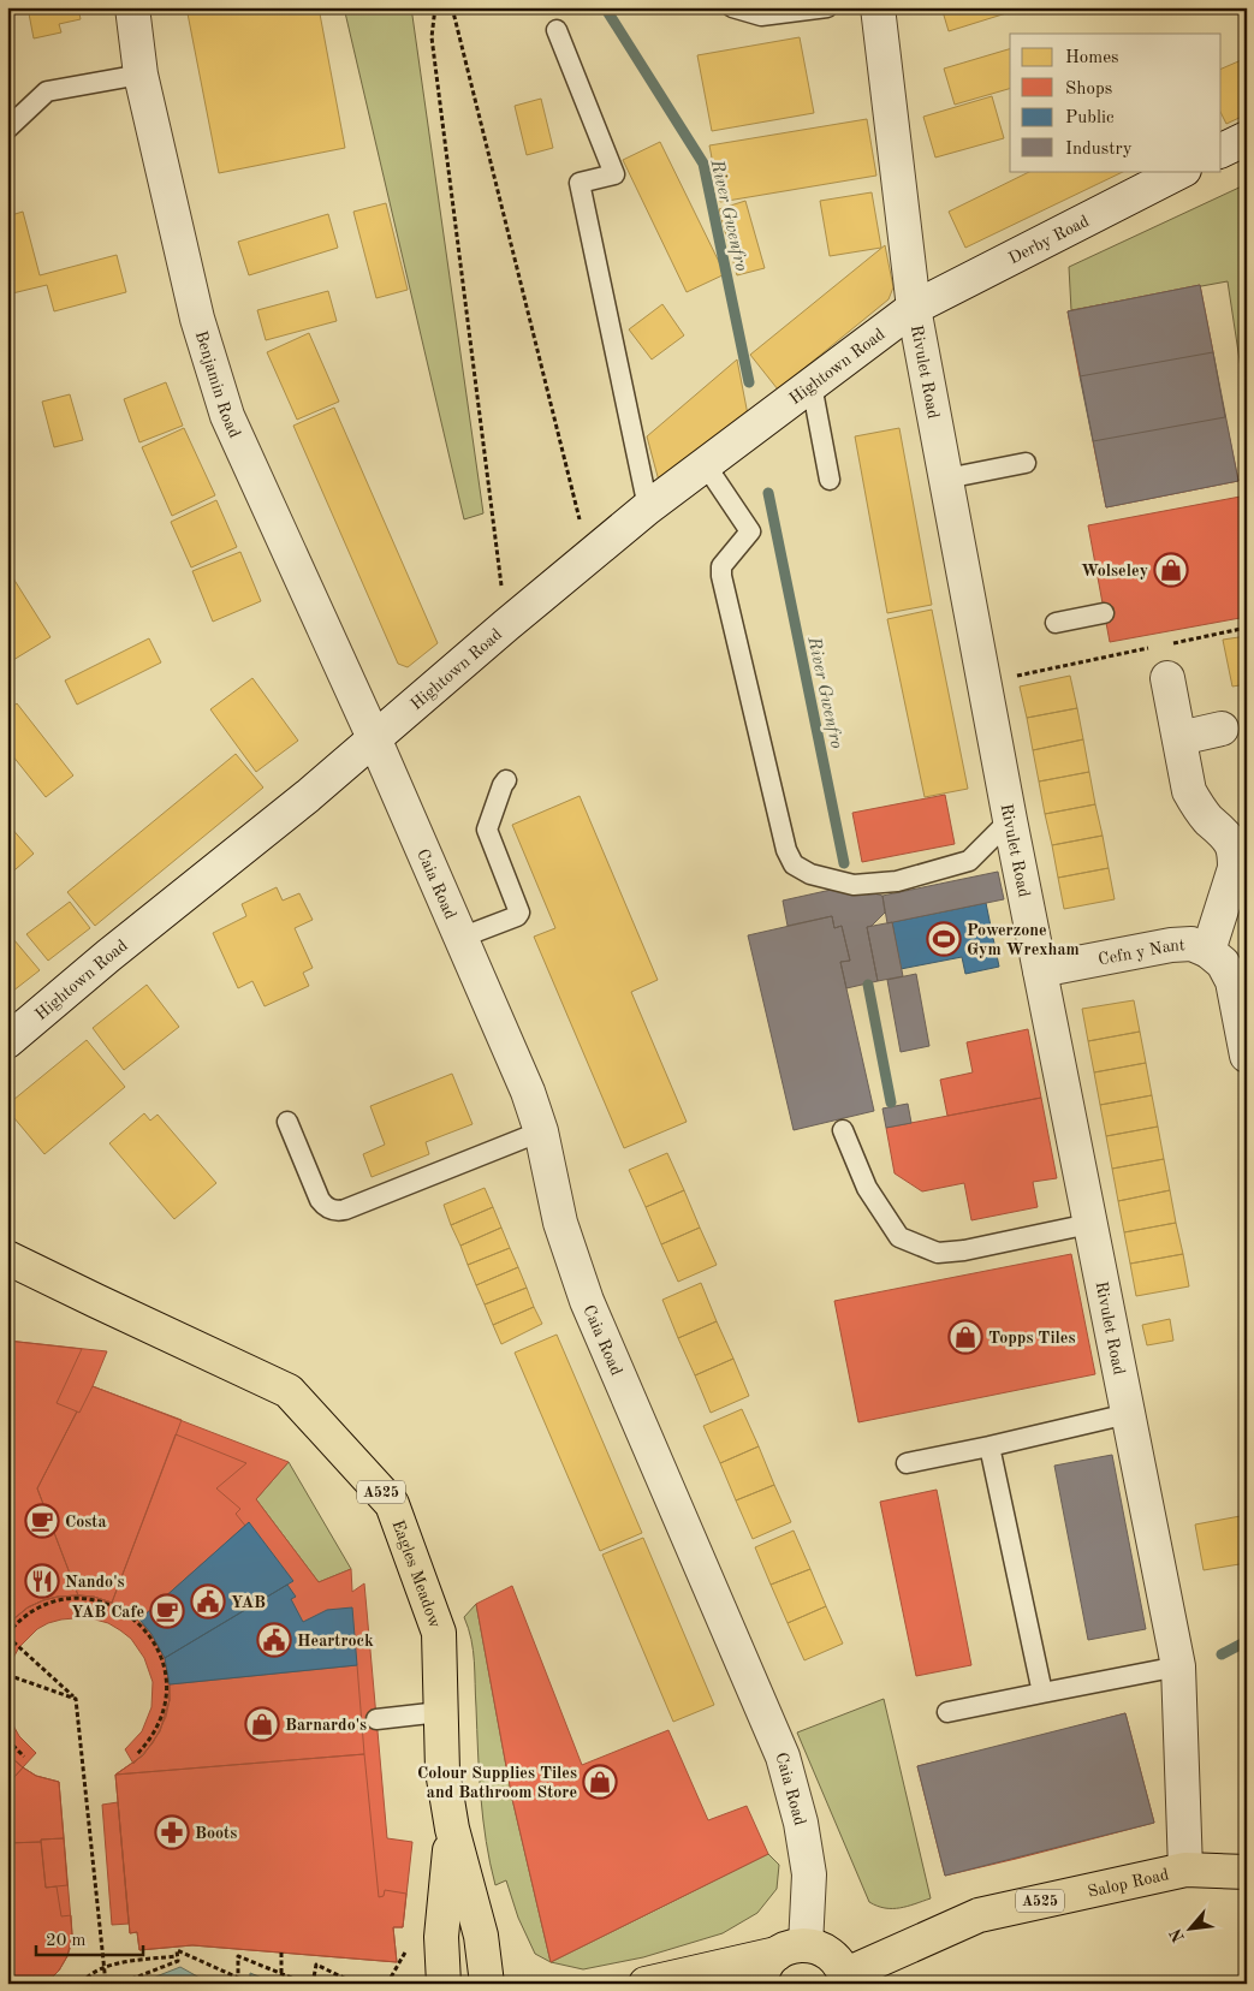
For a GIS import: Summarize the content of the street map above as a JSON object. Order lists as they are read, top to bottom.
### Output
{
  "streets": {
    "main road": ["A525", "Eagles Meadow", "Salop Road"],
    "street": [
      "Derby Road",
      "Hightown Road",
      "Rivulet Road",
      "Benjamin Road",
      "Caia Road",
      "Cefn y Nant"
    ]
  },
  "crossings": [
    ["Derby Road", "Hightown Road"],
    ["Derby Road", "Rivulet Road"],
    ["Hightown Road", "Rivulet Road"],
    ["Hightown Road", "Benjamin Road"],
    ["Hightown Road", "Caia Road"],
    ["Rivulet Road", "Cefn y Nant"],
    ["Rivulet Road", "Salop Road"],
    ["Benjamin Road", "Caia Road"]
  ],
  "water": ["River Gwenfro"],
  "places": {
    "shop": [
      "Wolseley",
      "Topps Tiles",
      "Barnardo's",
      "Colour Supplies Tiles and Bathroom Store"
    ],
    "sports": ["Powerzone Gym Wrexham"],
    "cafe": ["Costa", "YAB Cafe"],
    "restaurant": ["Nando's"],
    "public building": ["YAB", "Heartrock"],
    "pharmacy": ["Boots"]
  },
  "legend": [
    "Homes",
    "Shops",
    "Public",
    "Industry"
  ],
  "scale_bar": "20 m",
  "north": "bottom left"
}
